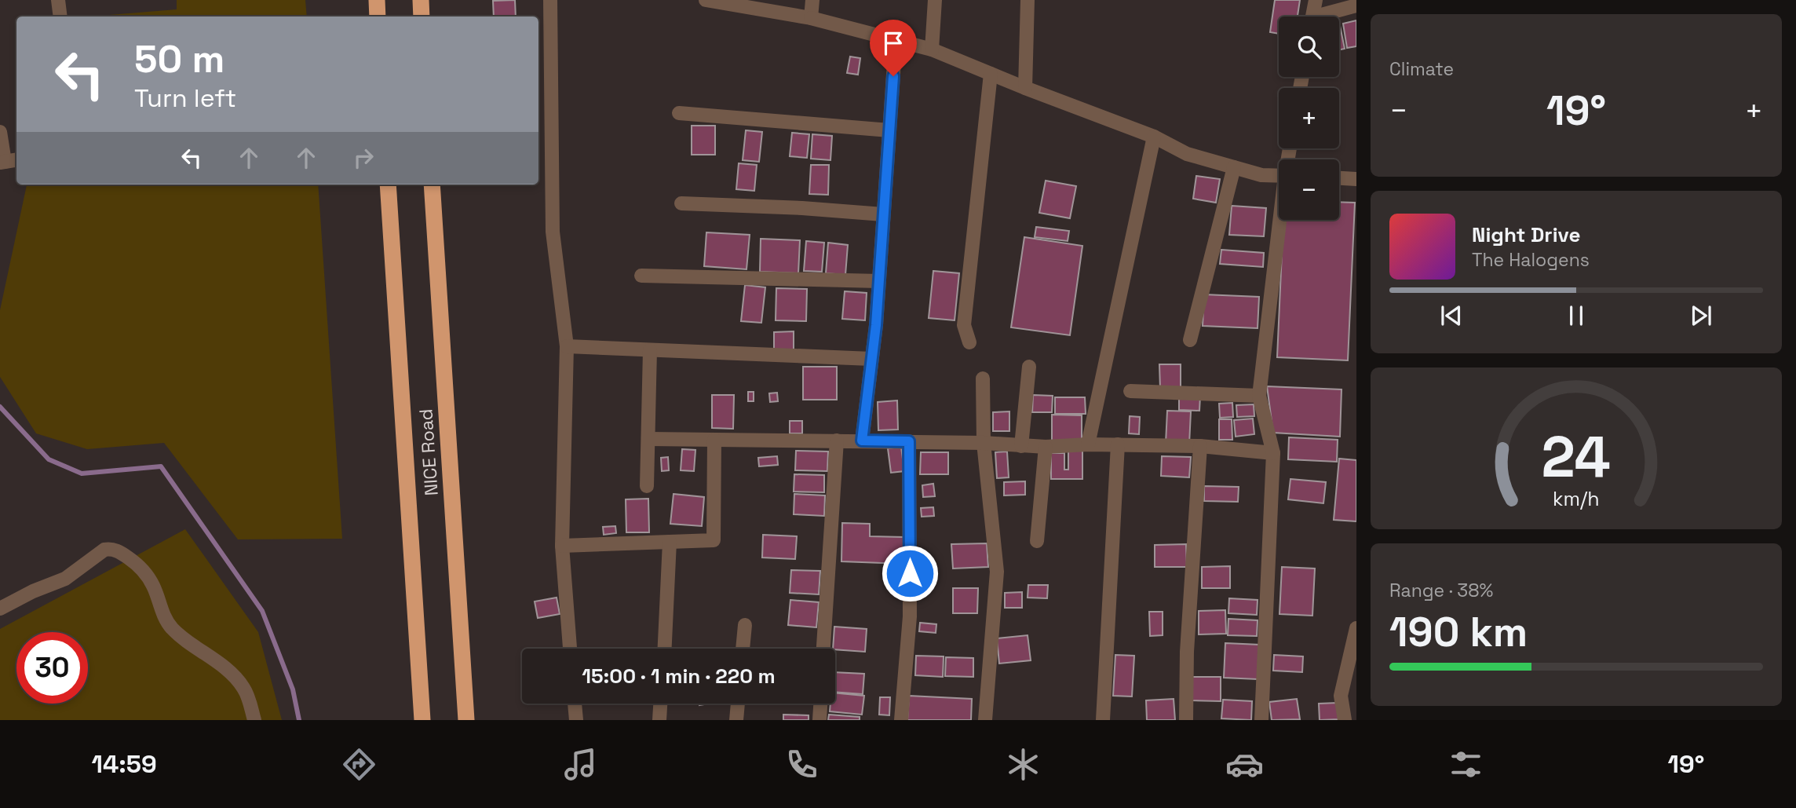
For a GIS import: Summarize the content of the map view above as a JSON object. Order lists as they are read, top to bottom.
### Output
{
  "streets": {
    "highway": ["NICE Road"]
  },
  "page": {
    "tile": [
      "Climate",
      ["Range · 38%", "190 km"]
    ],
    "map_buttons": ["+", "−"],
    "turn": ["50 m", "Turn left"],
    "heat": ["−", "19°", "+"],
    "song": ["Night Drive", "The Halogens"],
    "limit": "30",
    "trip": "15:00 · 1 min · 220 m",
    "tabs": ["14:59", "19°"],
    "gauge": ["24", "km/h"]
  }
}
